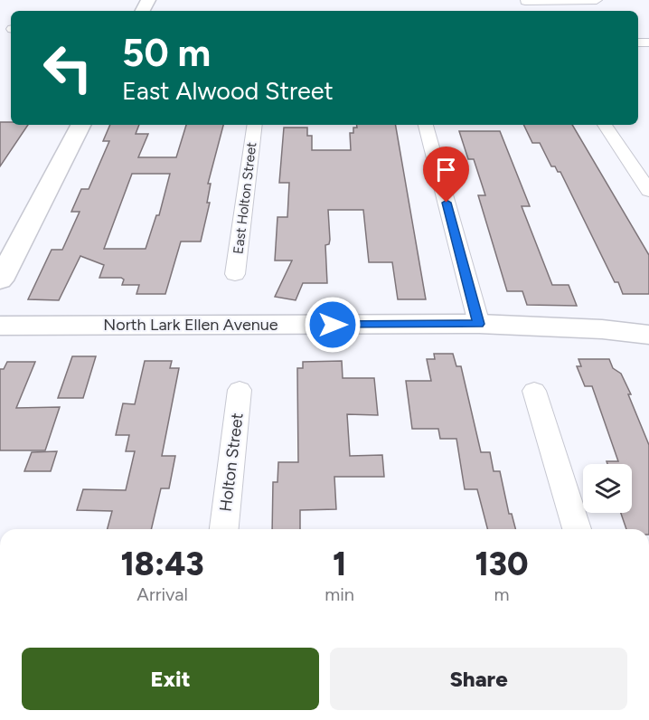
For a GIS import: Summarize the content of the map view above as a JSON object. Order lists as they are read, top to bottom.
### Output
{
  "streets": {
    "street": ["East Holton Street", "North Lark Ellen Avenue", "Holton Street"]
  },
  "page": {
    "turn": ["50 m", "East Alwood Street"],
    "eta": [
      "18:43",
      "Arrival",
      "1",
      "min",
      "130",
      "m"
    ],
    "buttons": ["Exit", "Share"]
  }
}
